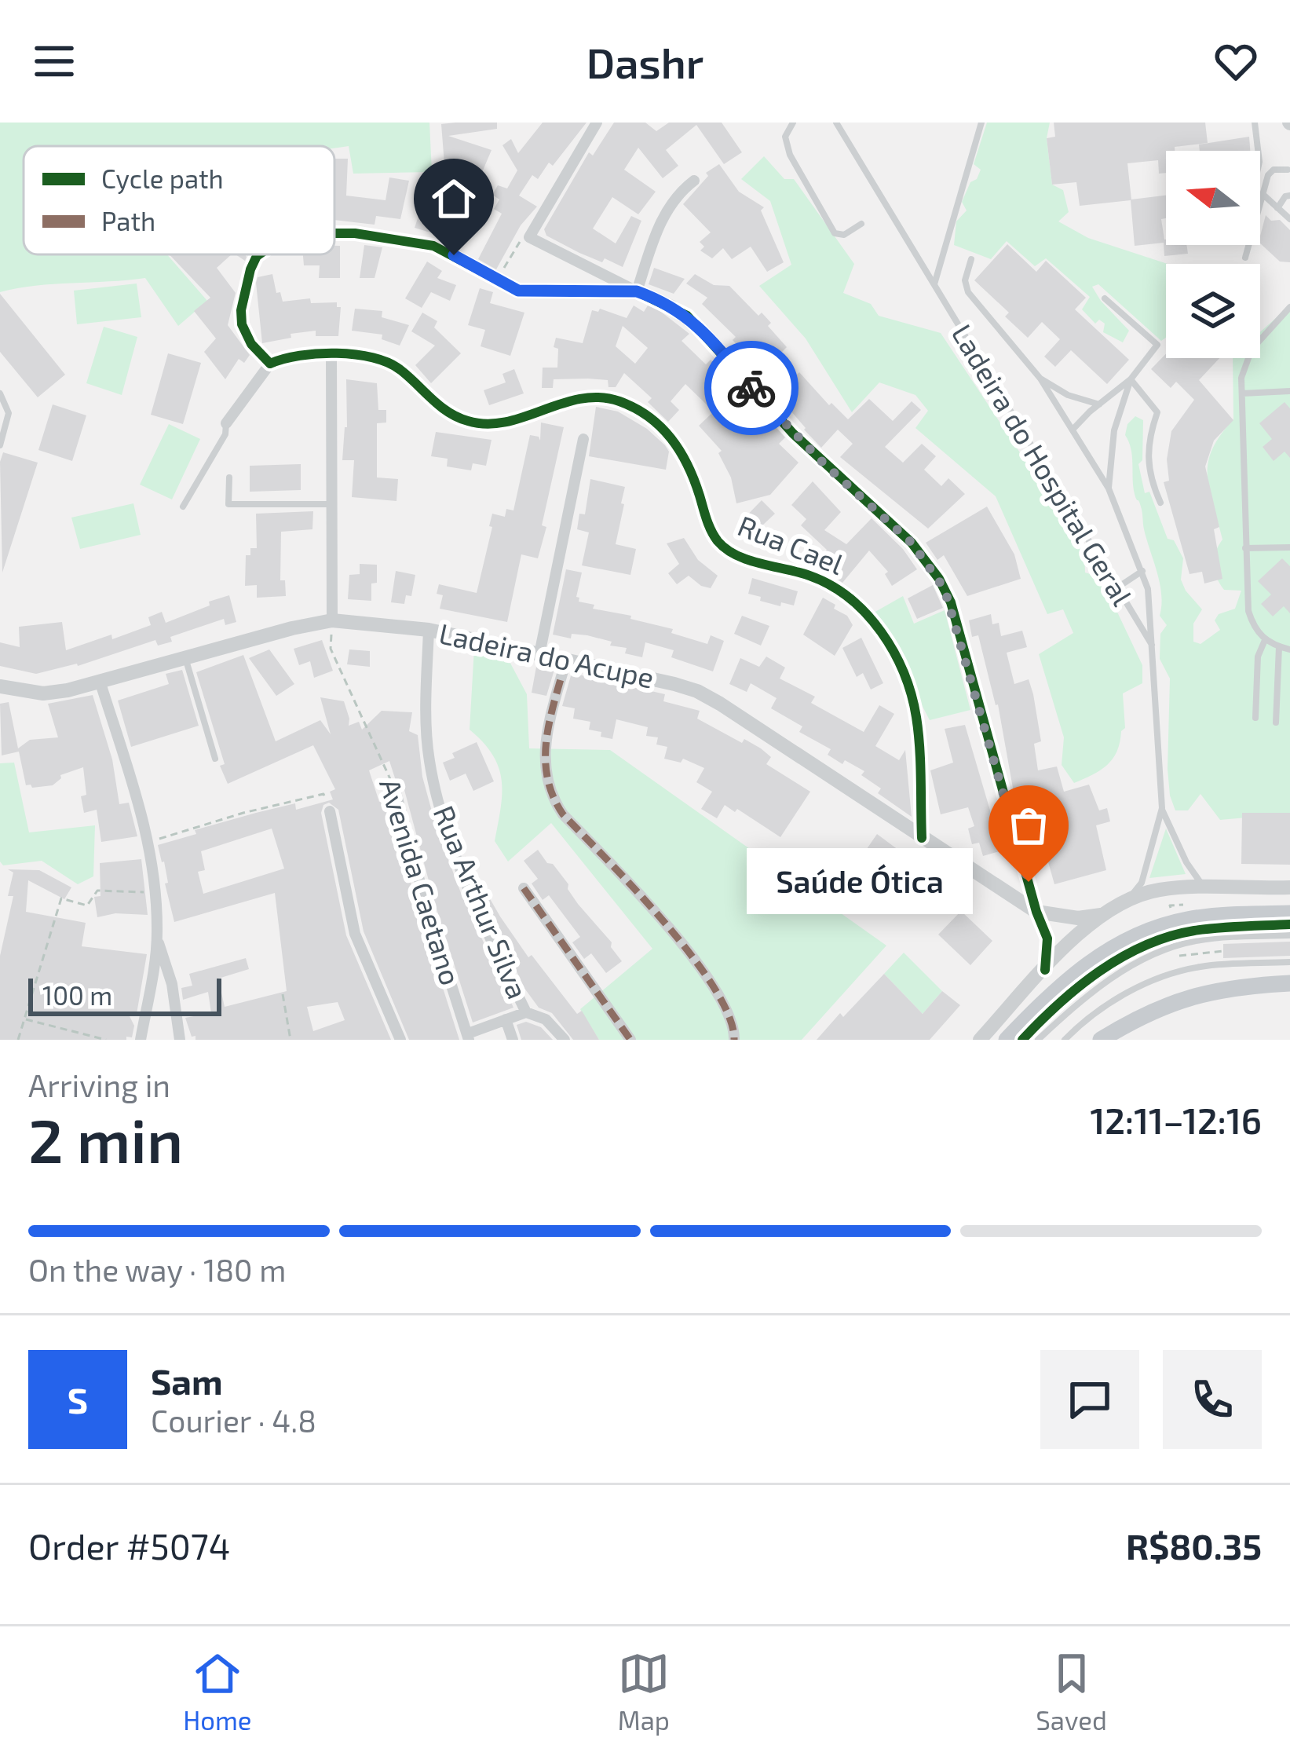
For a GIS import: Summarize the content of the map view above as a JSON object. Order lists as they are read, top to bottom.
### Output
{
  "streets": {
    "street": [
      "Rua Cael",
      "Ladeira do Acupe",
      "Avenida Caetano",
      "Rua Arthur Silva"
    ],
    "lane": ["Ladeira do Hospital Geral"]
  },
  "crossings": [
    ["Rua Cael", "Ladeira do Acupe"],
    ["Ladeira do Acupe", "Avenida Caetano"],
    ["Ladeira do Acupe", "Rua Arthur Silva"]
  ],
  "places": ["Saúde Ótica"],
  "legend": ["Cycle path", "Path"],
  "scale_bar": "100 m",
  "north": "left",
  "page": {
    "header": "Dashr",
    "bubble": "Saúde Ótica",
    "scale": "100 m",
    "heading": ["2 min", "Arriving in", "12:11–12:16"],
    "panel": [
      "Sam",
      "Courier · 4.8",
      "Order #5074",
      "R$80.35"
    ],
    "bar": "On the way · 180 m",
    "round": "S",
    "tabs": ["Home", "Map", "Saved"]
  }
}
